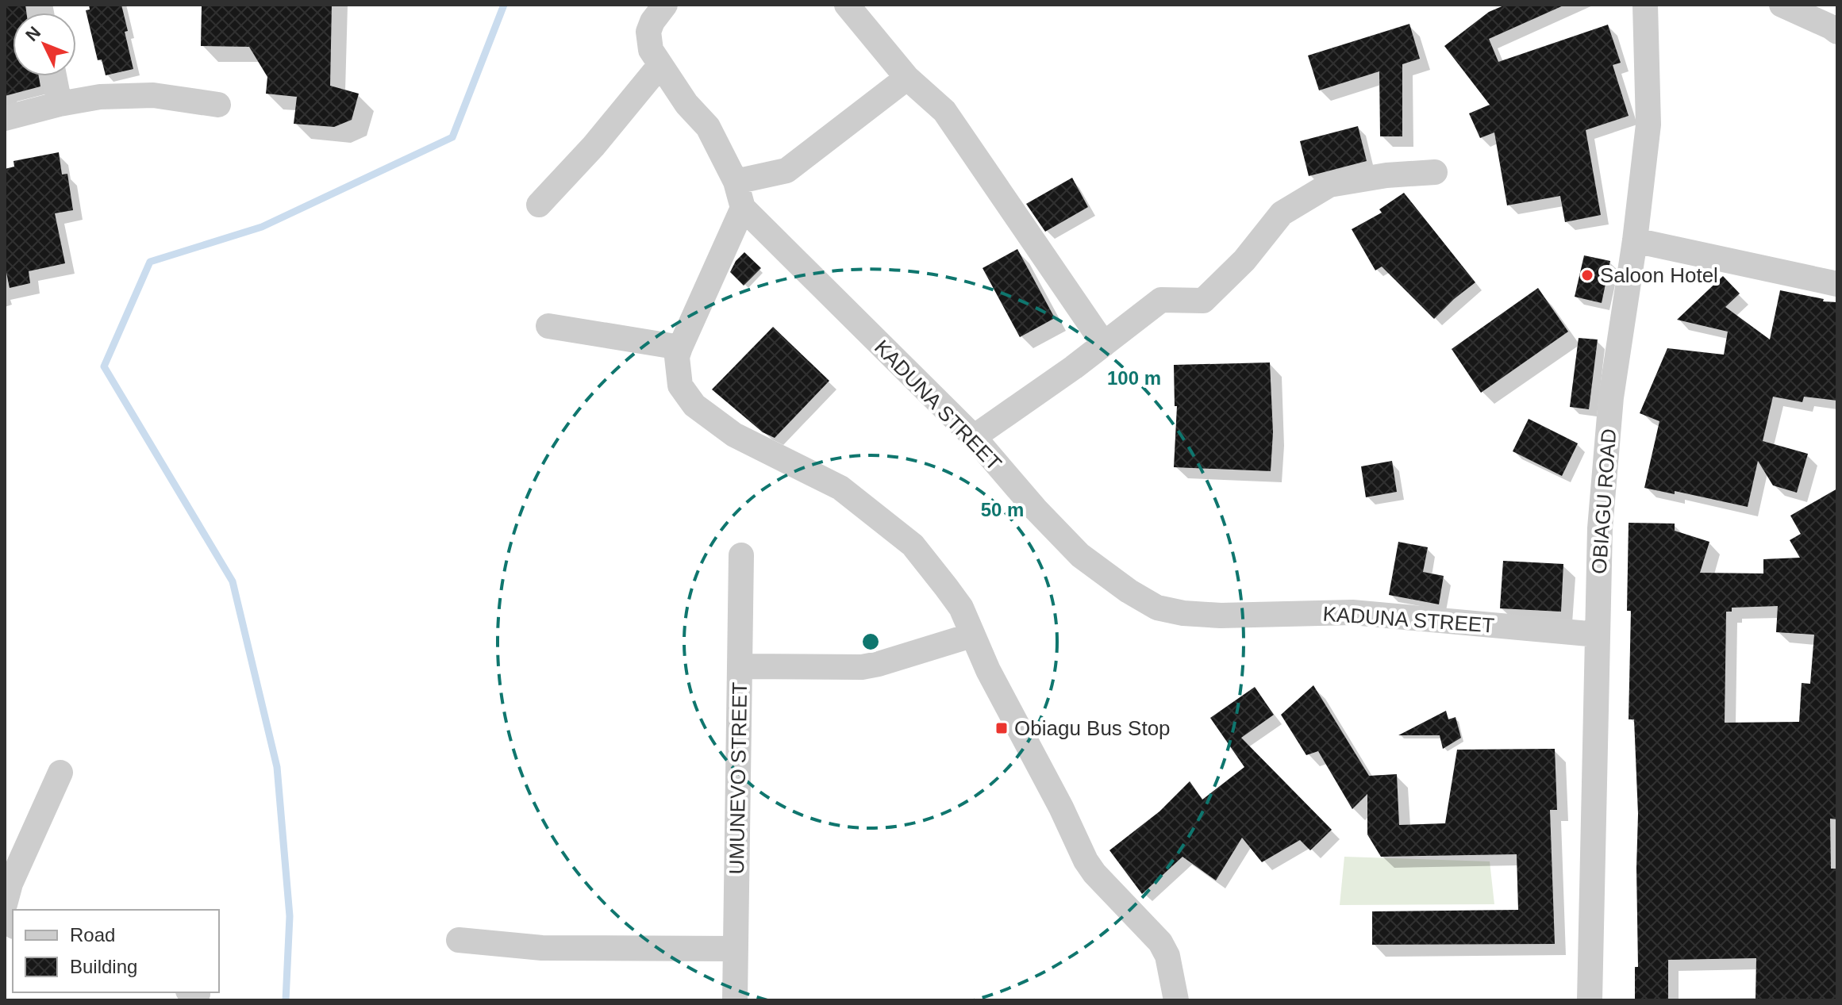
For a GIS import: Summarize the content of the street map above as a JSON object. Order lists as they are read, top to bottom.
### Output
{
  "streets": {
    "street": ["KADUNA STREET", "OBIAGU ROAD", "UMUNEVO STREET"]
  },
  "crossings": [
    ["KADUNA STREET", "OBIAGU ROAD"]
  ],
  "places": {
    "other": ["Saloon Hotel"],
    "transit": ["Obiagu Bus Stop"]
  },
  "legend": ["Road", "Building"],
  "north": "top left",
  "rings": ["100 m", "50 m"]
}
